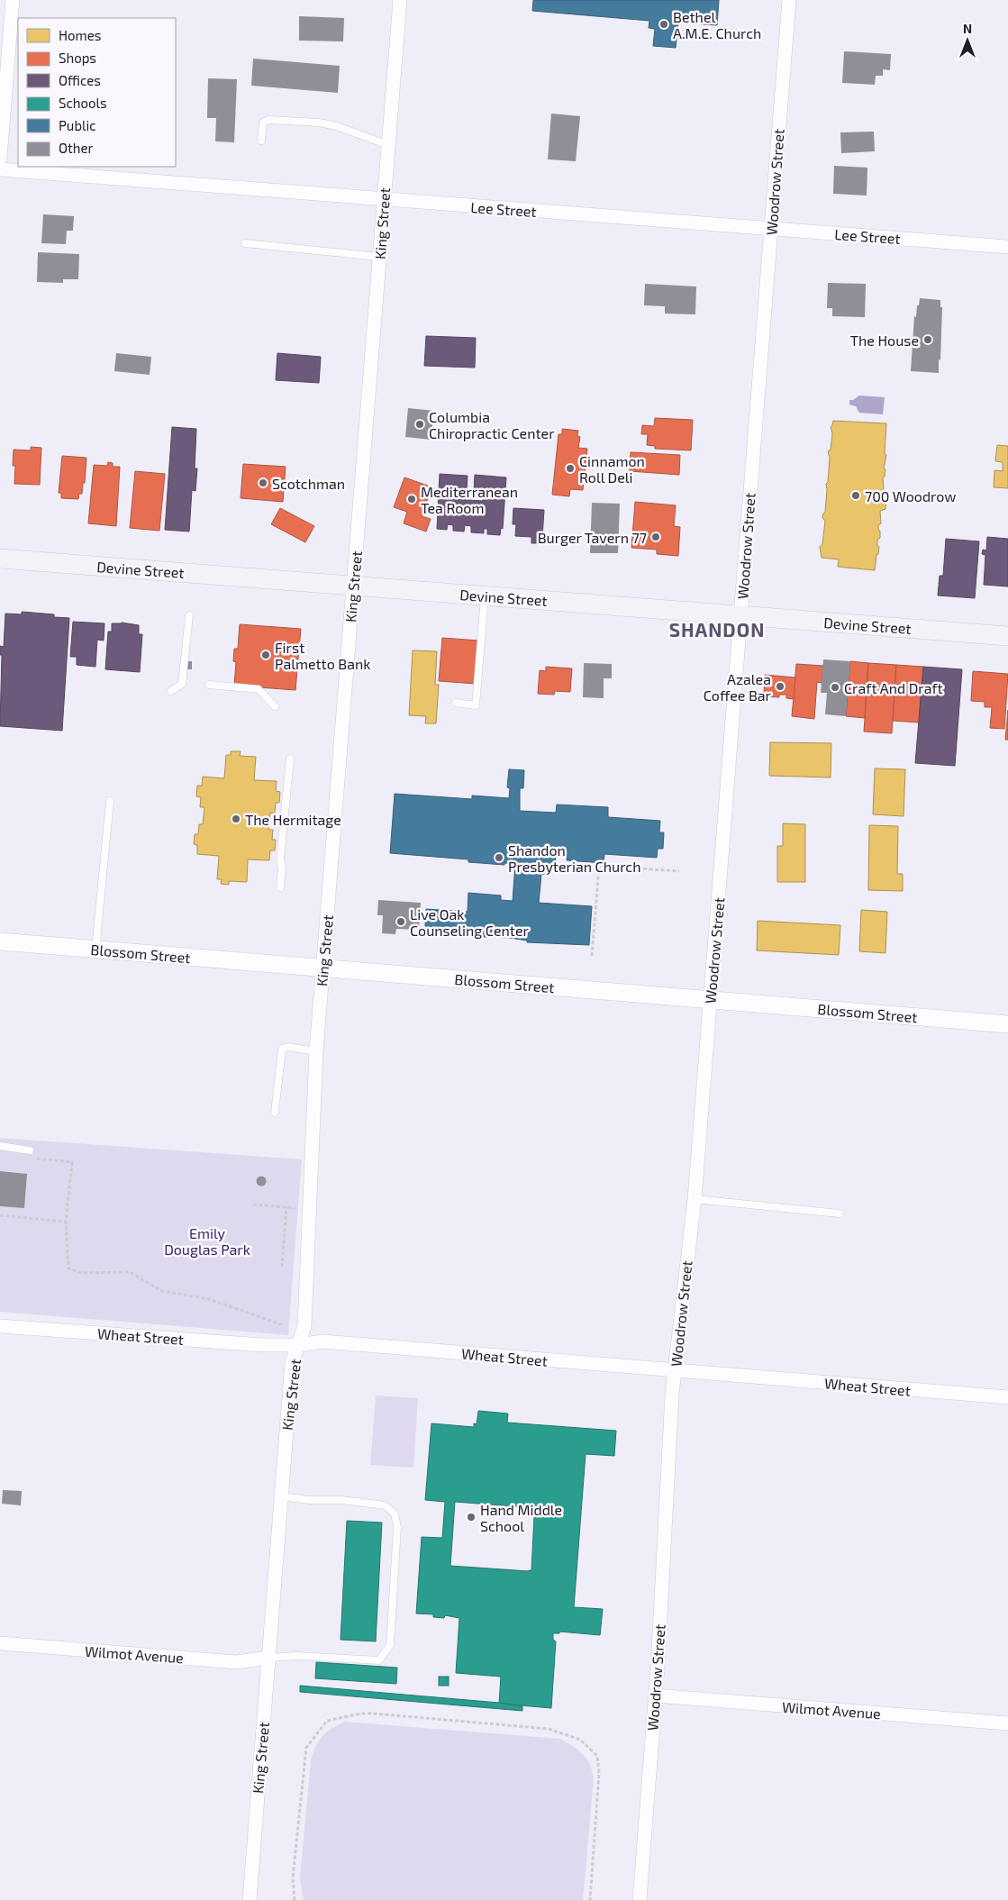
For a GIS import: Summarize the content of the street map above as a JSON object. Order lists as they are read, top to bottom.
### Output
{
  "streets": {
    "main road": ["Devine Street"],
    "street": [
      "Woodrow Street",
      "Lee Street",
      "King Street",
      "Blossom Street",
      "Wheat Street",
      "Wilmot Avenue"
    ]
  },
  "crossings": [
    ["Woodrow Street", "Lee Street"],
    ["Woodrow Street", "Devine Street"],
    ["Woodrow Street", "Blossom Street"],
    ["Woodrow Street", "Wheat Street"],
    ["Woodrow Street", "Wilmot Avenue"],
    ["Lee Street", "King Street"],
    ["King Street", "Devine Street"],
    ["King Street", "Blossom Street"],
    ["King Street", "Wheat Street"],
    ["King Street", "Wilmot Avenue"]
  ],
  "districts": ["SHANDON"],
  "parks": ["Emily Douglas Park"],
  "places": [
    "Bethel A.M.E. Church",
    "The House",
    "Columbia Chiropractic Center",
    "Cinnamon Roll Deli",
    "Scotchman",
    "700 Woodrow",
    "Mediterranean Tea Room",
    "Burger Tavern 77",
    "First Palmetto Bank",
    "Azalea Coffee Bar",
    "Craft And Draft",
    "The Hermitage",
    "Shandon Presbyterian Church",
    "Live Oak Counseling Center",
    "Hand Middle School"
  ],
  "legend": [
    "Homes",
    "Shops",
    "Offices",
    "Schools",
    "Public",
    "Other"
  ],
  "north": "top"
}
